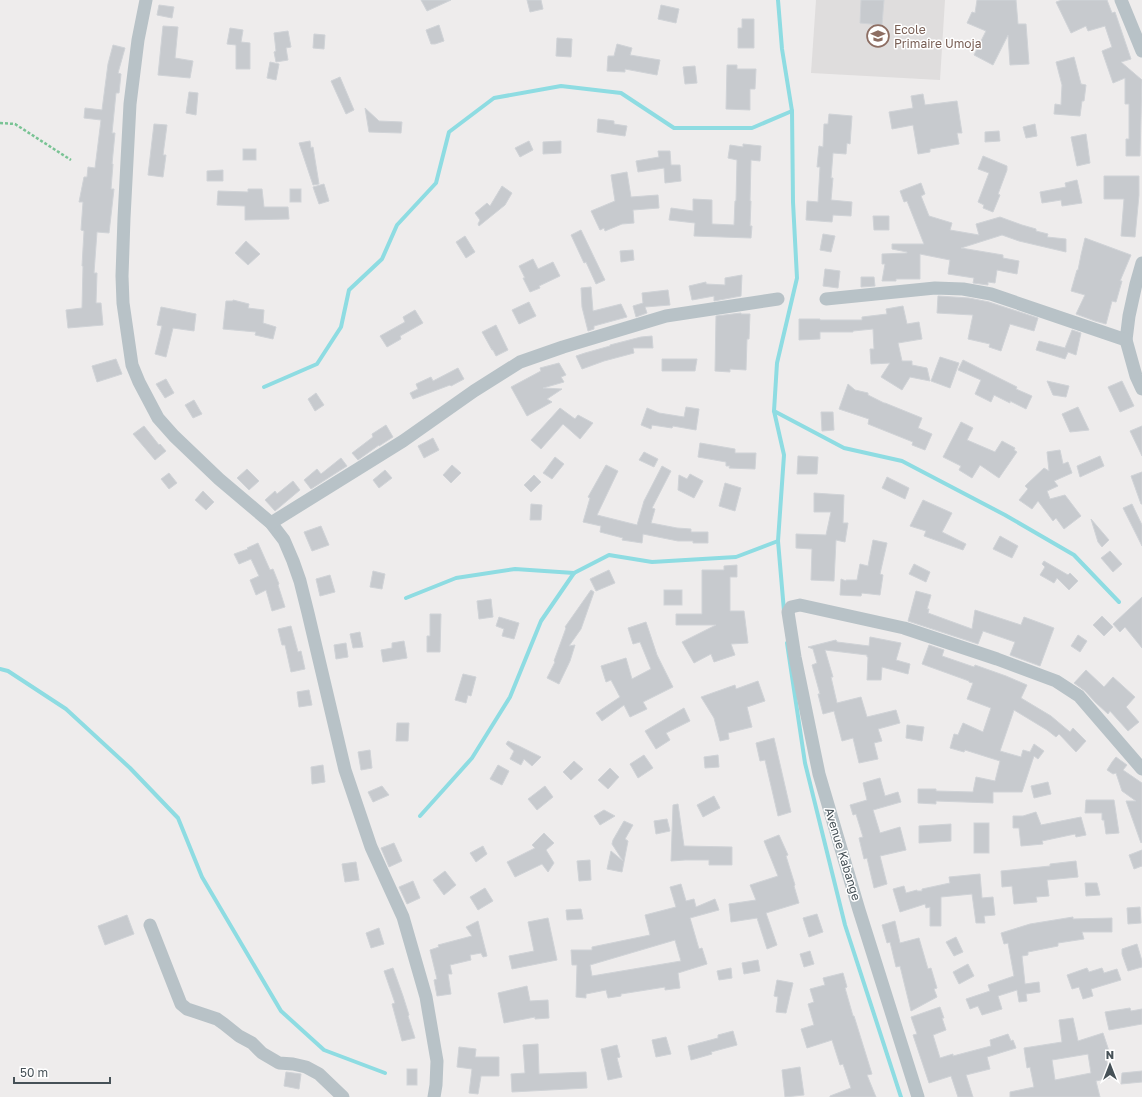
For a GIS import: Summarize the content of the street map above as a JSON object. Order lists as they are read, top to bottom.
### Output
{
  "streets": {
    "street": ["Avenue Kabange"]
  },
  "places": {
    "school or university": ["Ecole Primaire Umoja"]
  },
  "scale_bar": "50 m",
  "north": "top"
}
